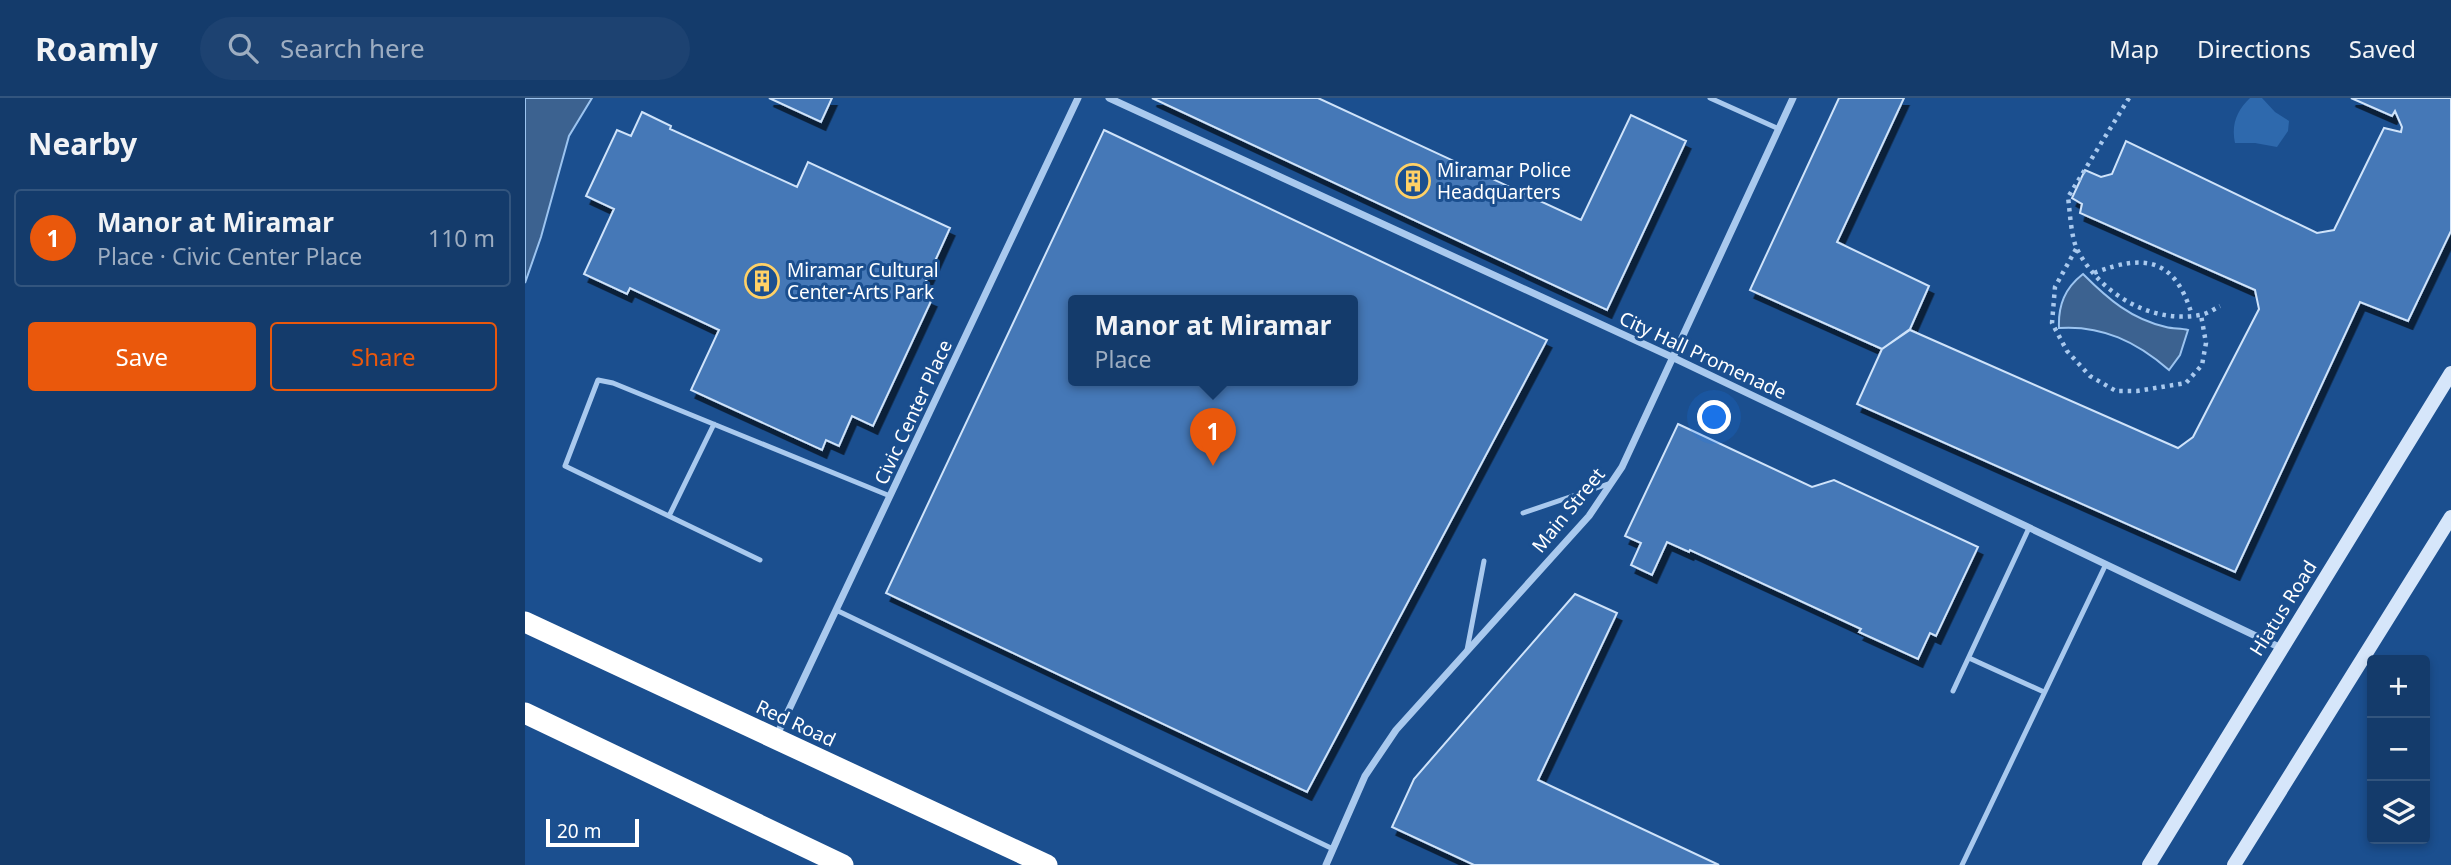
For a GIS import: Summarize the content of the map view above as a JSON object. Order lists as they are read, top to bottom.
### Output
{
  "streets": {
    "highway": ["Red Road"],
    "main road": ["Hiatus Road"],
    "street": ["City Hall Promenade", "Civic Center Place", "Main Street"]
  },
  "crossings": [
    ["City Hall Promenade", "Main Street"],
    ["City Hall Promenade", "Hiatus Road"],
    ["Civic Center Place", "Red Road"]
  ],
  "places": {
    "building": ["Miramar Police Headquarters", "Miramar Cultural Center-Arts Park"]
  },
  "scale_bar": "20 m",
  "page": {
    "header": "Roamly",
    "search": "Search here",
    "nav": ["Map", "Directions", "Saved"],
    "heading": "Nearby",
    "list": [
      {
        "mark": "1",
        "name": "Manor at Miramar",
        "note": "Place · Civic Center Place",
        "value": "110 m"
      }
    ],
    "popup": ["Manor at Miramar", "Place"],
    "buttons": ["Save", "Share"],
    "pins": "1",
    "map_buttons": ["+", "−"],
    "scale": "20 m"
  }
}
